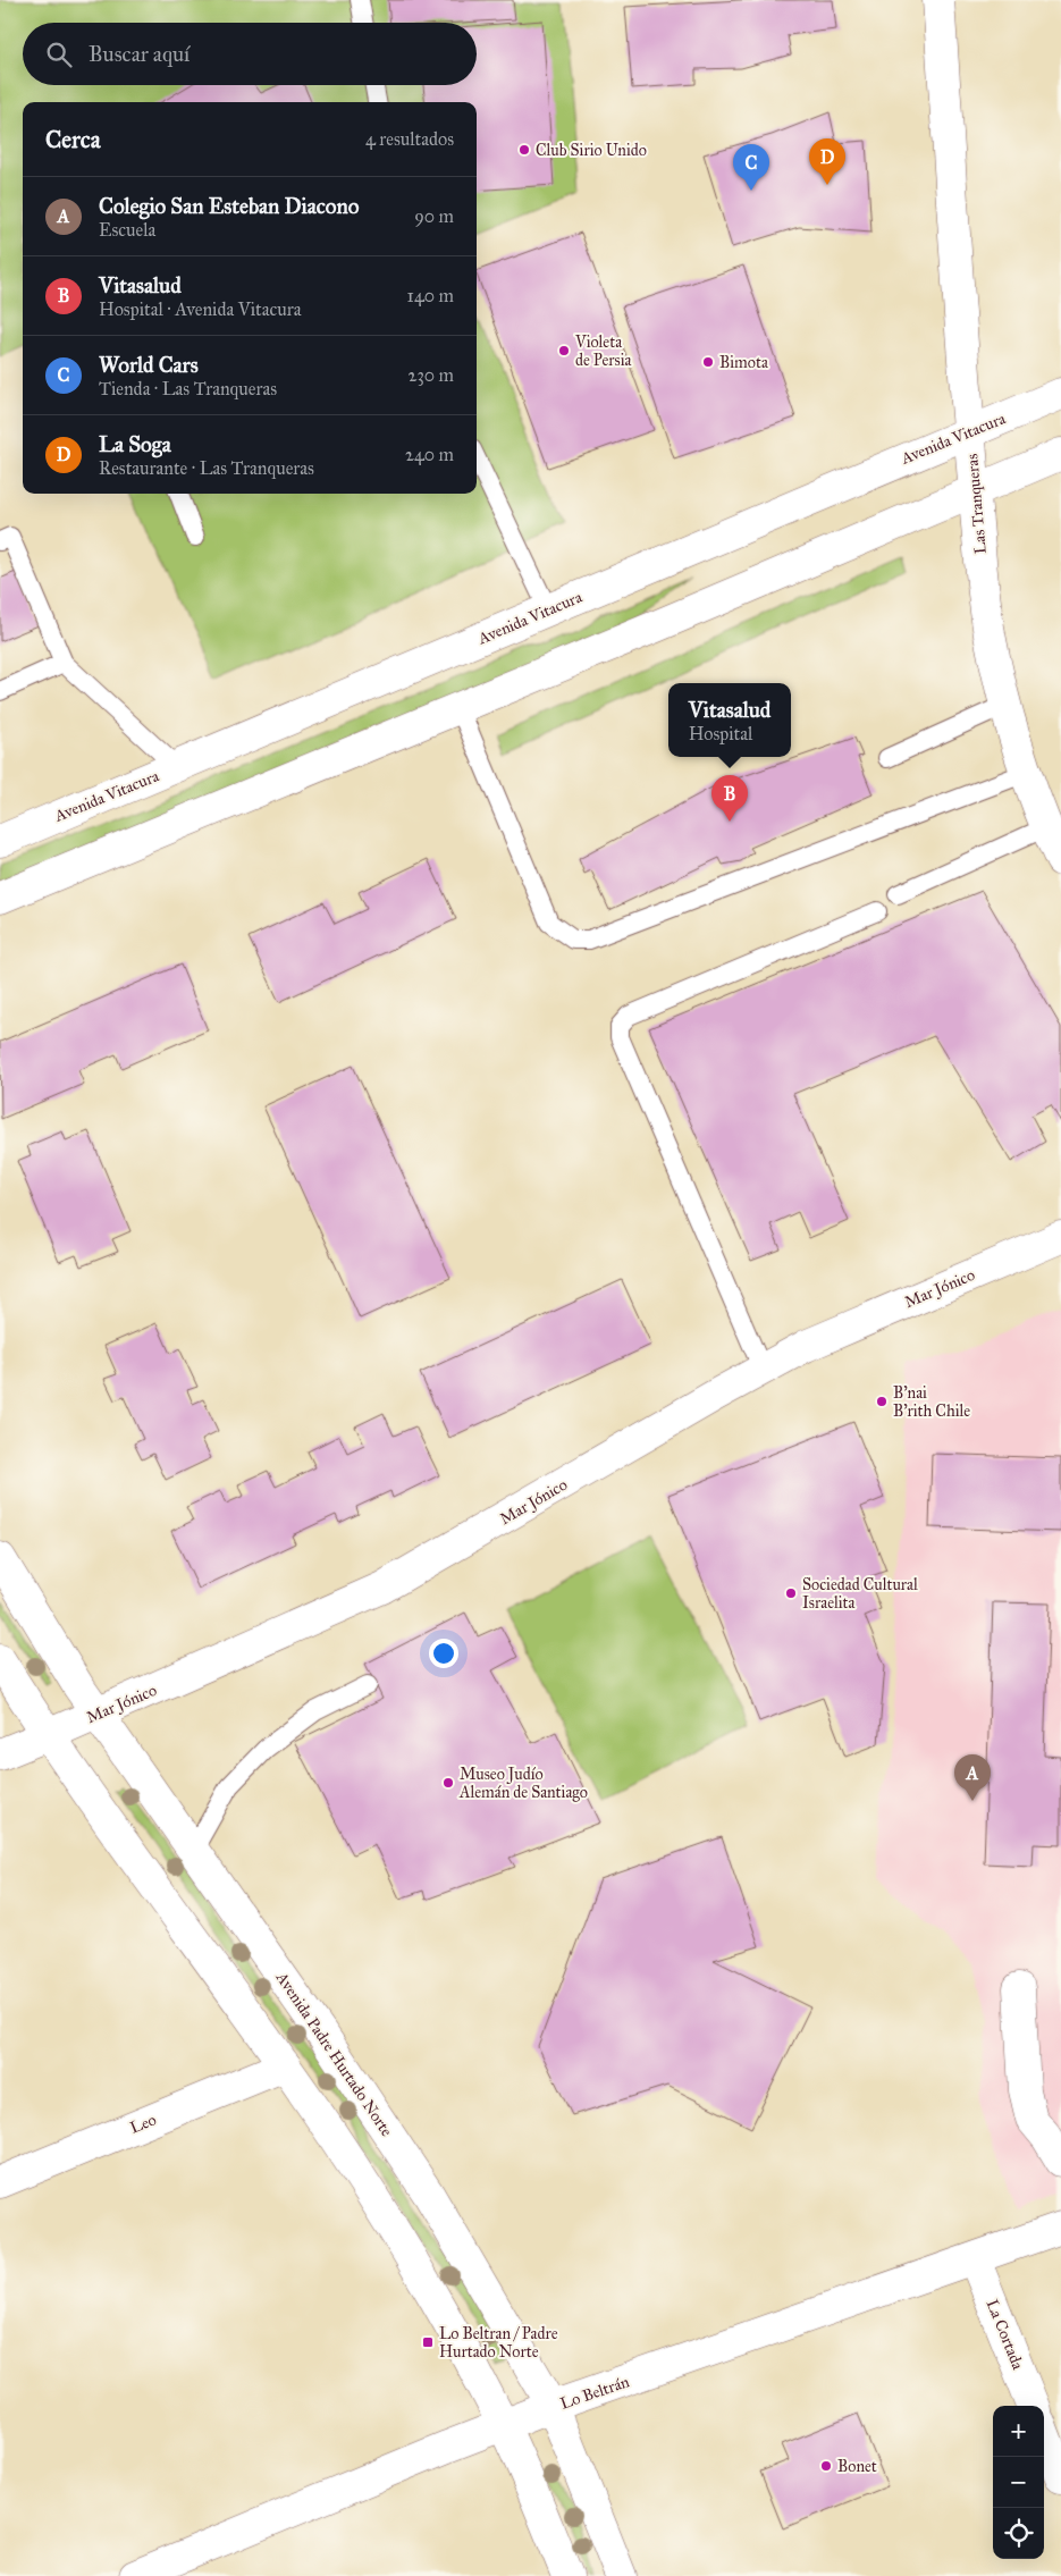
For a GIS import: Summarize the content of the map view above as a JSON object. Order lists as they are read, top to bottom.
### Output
{
  "streets": {
    "main road": [
      "Avenida Vitacura",
      "Las Tranqueras",
      "Mar Jónico",
      "Avenida Padre Hurtado Norte",
      "Leo",
      "La Cortada",
      "Lo Beltrán"
    ]
  },
  "crossings": [
    ["Avenida Vitacura", "Las Tranqueras"],
    ["Mar Jónico", "Avenida Padre Hurtado Norte"],
    ["Avenida Padre Hurtado Norte", "Lo Beltrán"],
    ["La Cortada", "Lo Beltrán"]
  ],
  "places": {
    "other": [
      "Club Sirio Unido",
      "Violeta de Persia",
      "Bimota",
      "B'nai B'rith Chile",
      "Sociedad Cultural Israelita",
      "Museo Judío Alemán de Santiago",
      "Bonet"
    ],
    "transit": ["Lo Beltran / Padre Hurtado Norte"]
  },
  "page": {
    "search": "Buscar aquí",
    "heading": ["Cerca", "4 resultados"],
    "pins": [
      "D",
      "C",
      "B",
      "A"
    ],
    "list": [
      {
        "mark": "A",
        "name": "Colegio San Esteban Diacono",
        "note": "Escuela",
        "value": "90 m"
      },
      {
        "mark": "B",
        "name": "Vitasalud",
        "note": "Hospital · Avenida Vitacura",
        "value": "140 m"
      },
      {
        "mark": "C",
        "name": "World Cars",
        "note": "Tienda · Las Tranqueras",
        "value": "230 m"
      },
      {
        "mark": "D",
        "name": "La Soga",
        "note": "Restaurante · Las Tranqueras",
        "value": "240 m"
      }
    ],
    "popup": ["Vitasalud", "Hospital"],
    "map_buttons": ["+", "−"]
  }
}
